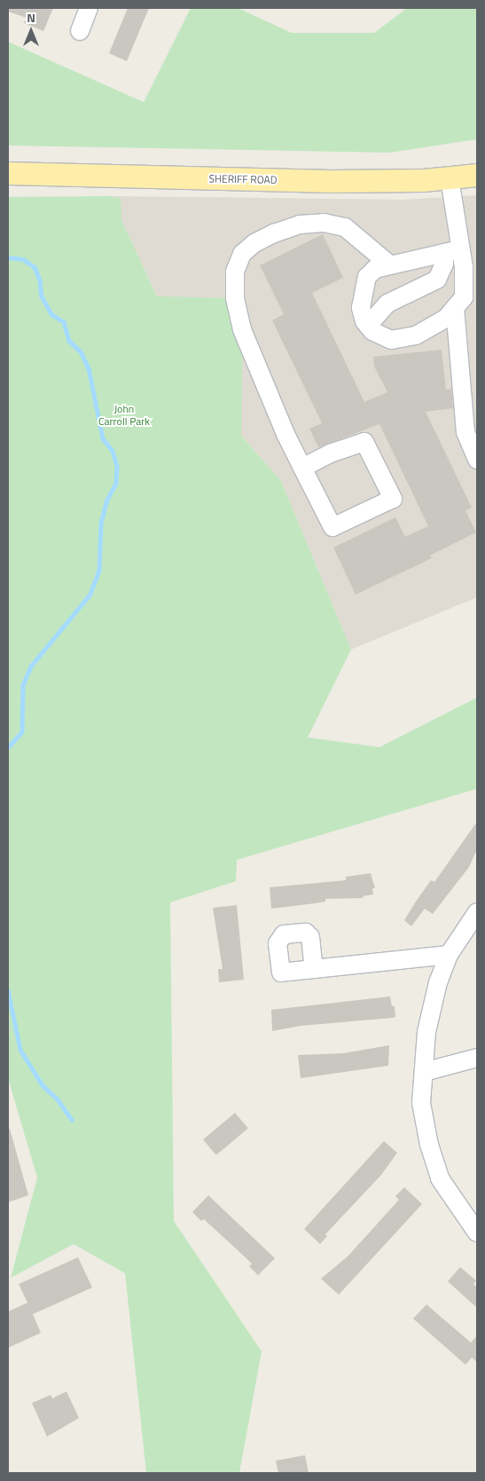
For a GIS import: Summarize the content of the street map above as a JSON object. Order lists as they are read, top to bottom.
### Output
{
  "streets": {
    "main road": ["SHERIFF ROAD"]
  },
  "parks": ["John Carroll Park"],
  "north": "top"
}
